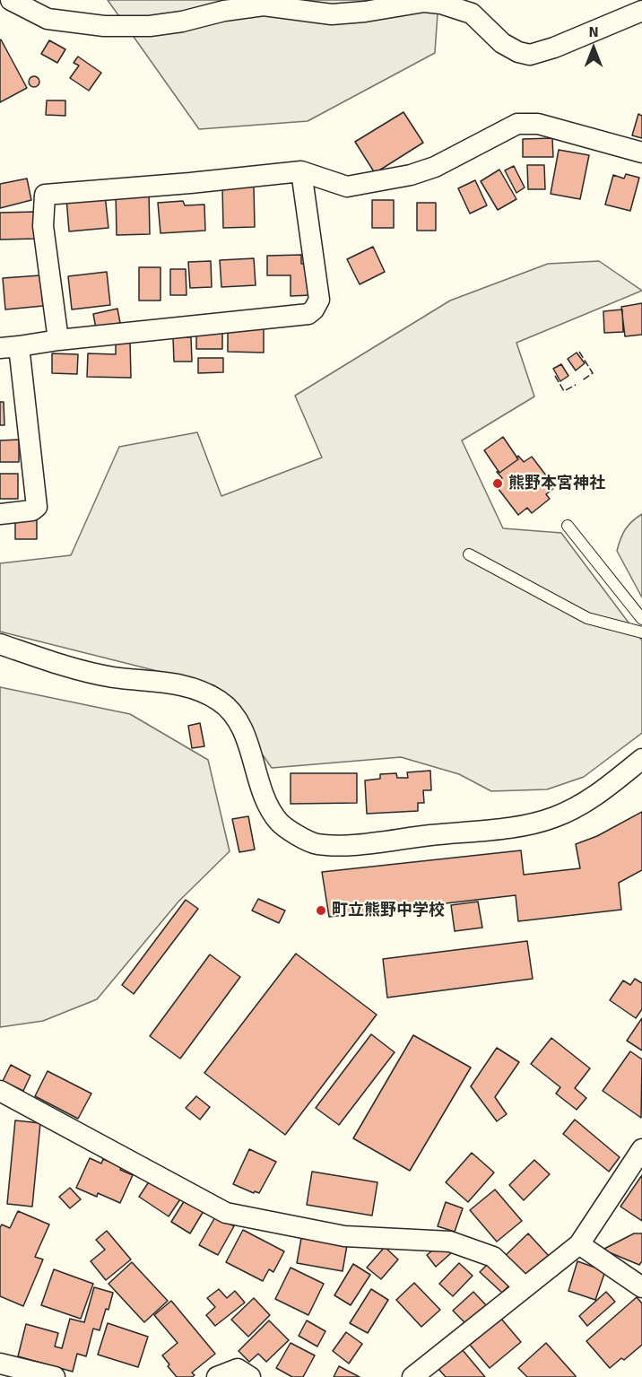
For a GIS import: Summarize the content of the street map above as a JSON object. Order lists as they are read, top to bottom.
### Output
{
  "places": ["熊野本宮神社", "町立熊野中学校"],
  "north": "top"
}
